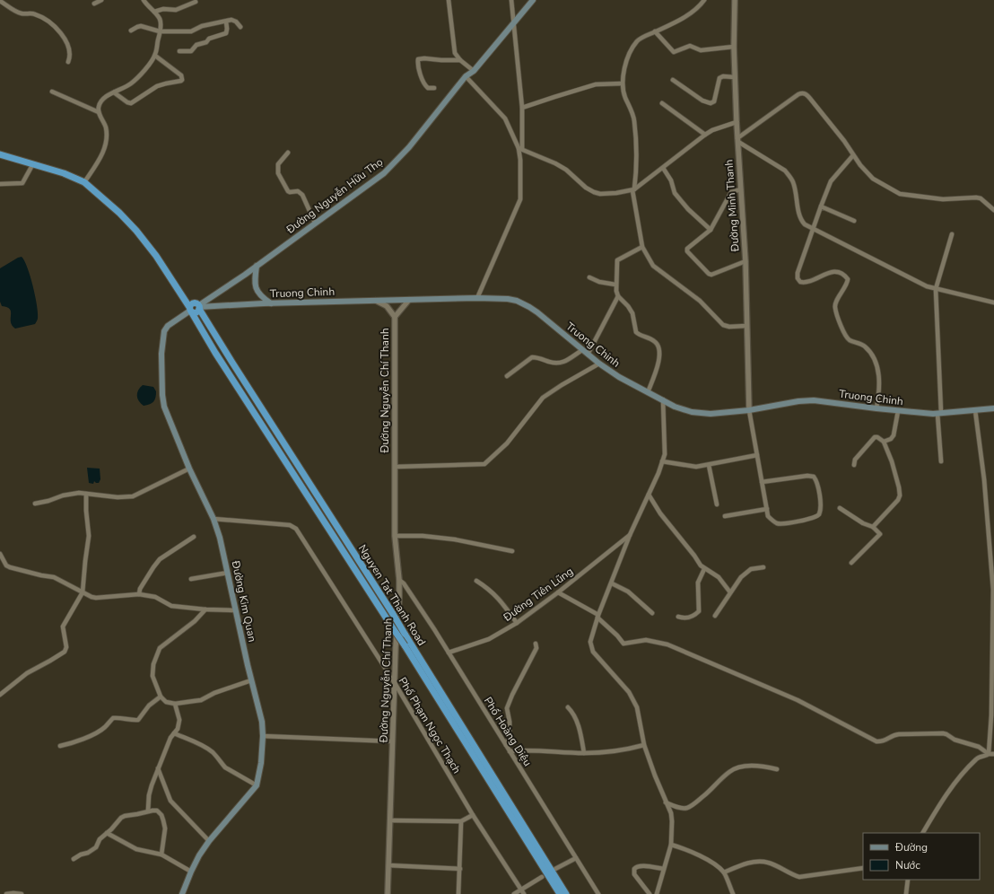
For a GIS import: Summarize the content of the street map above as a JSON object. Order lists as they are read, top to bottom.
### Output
{
  "streets": {
    "highway": ["Nguyen Tat Thanh Road"],
    "main road": ["Đường Nguyễn Hữu Thọ", "Truong Chinh", "Đường Kim Quan"],
    "street": [
      "Đường Minh Thanh",
      "Đường Nguyễn Chí Thanh",
      "Đường Tiên Lũng",
      "Phố Phạm Ngọc Thạch",
      "Phố Hoàng Diệu"
    ]
  },
  "crossings": [
    ["Đường Nguyễn Hữu Thọ", "Truong Chinh"],
    ["Đường Nguyễn Hữu Thọ", "Nguyen Tat Thanh Road"],
    ["Đường Minh Thanh", "Truong Chinh"],
    ["Truong Chinh", "Đường Nguyễn Chí Thanh"],
    ["Truong Chinh", "Nguyen Tat Thanh Road"],
    ["Đường Nguyễn Chí Thanh", "Phố Phạm Ngọc Thạch"],
    ["Đường Nguyễn Chí Thanh", "Phố Hoàng Diệu"],
    ["Đường Tiên Lũng", "Phố Hoàng Diệu"],
    ["Nguyen Tat Thanh Road", "Đường Kim Quan"],
    ["Đường Kim Quan", "Phố Phạm Ngọc Thạch"]
  ],
  "legend": ["Đường", "Nước"]
}
